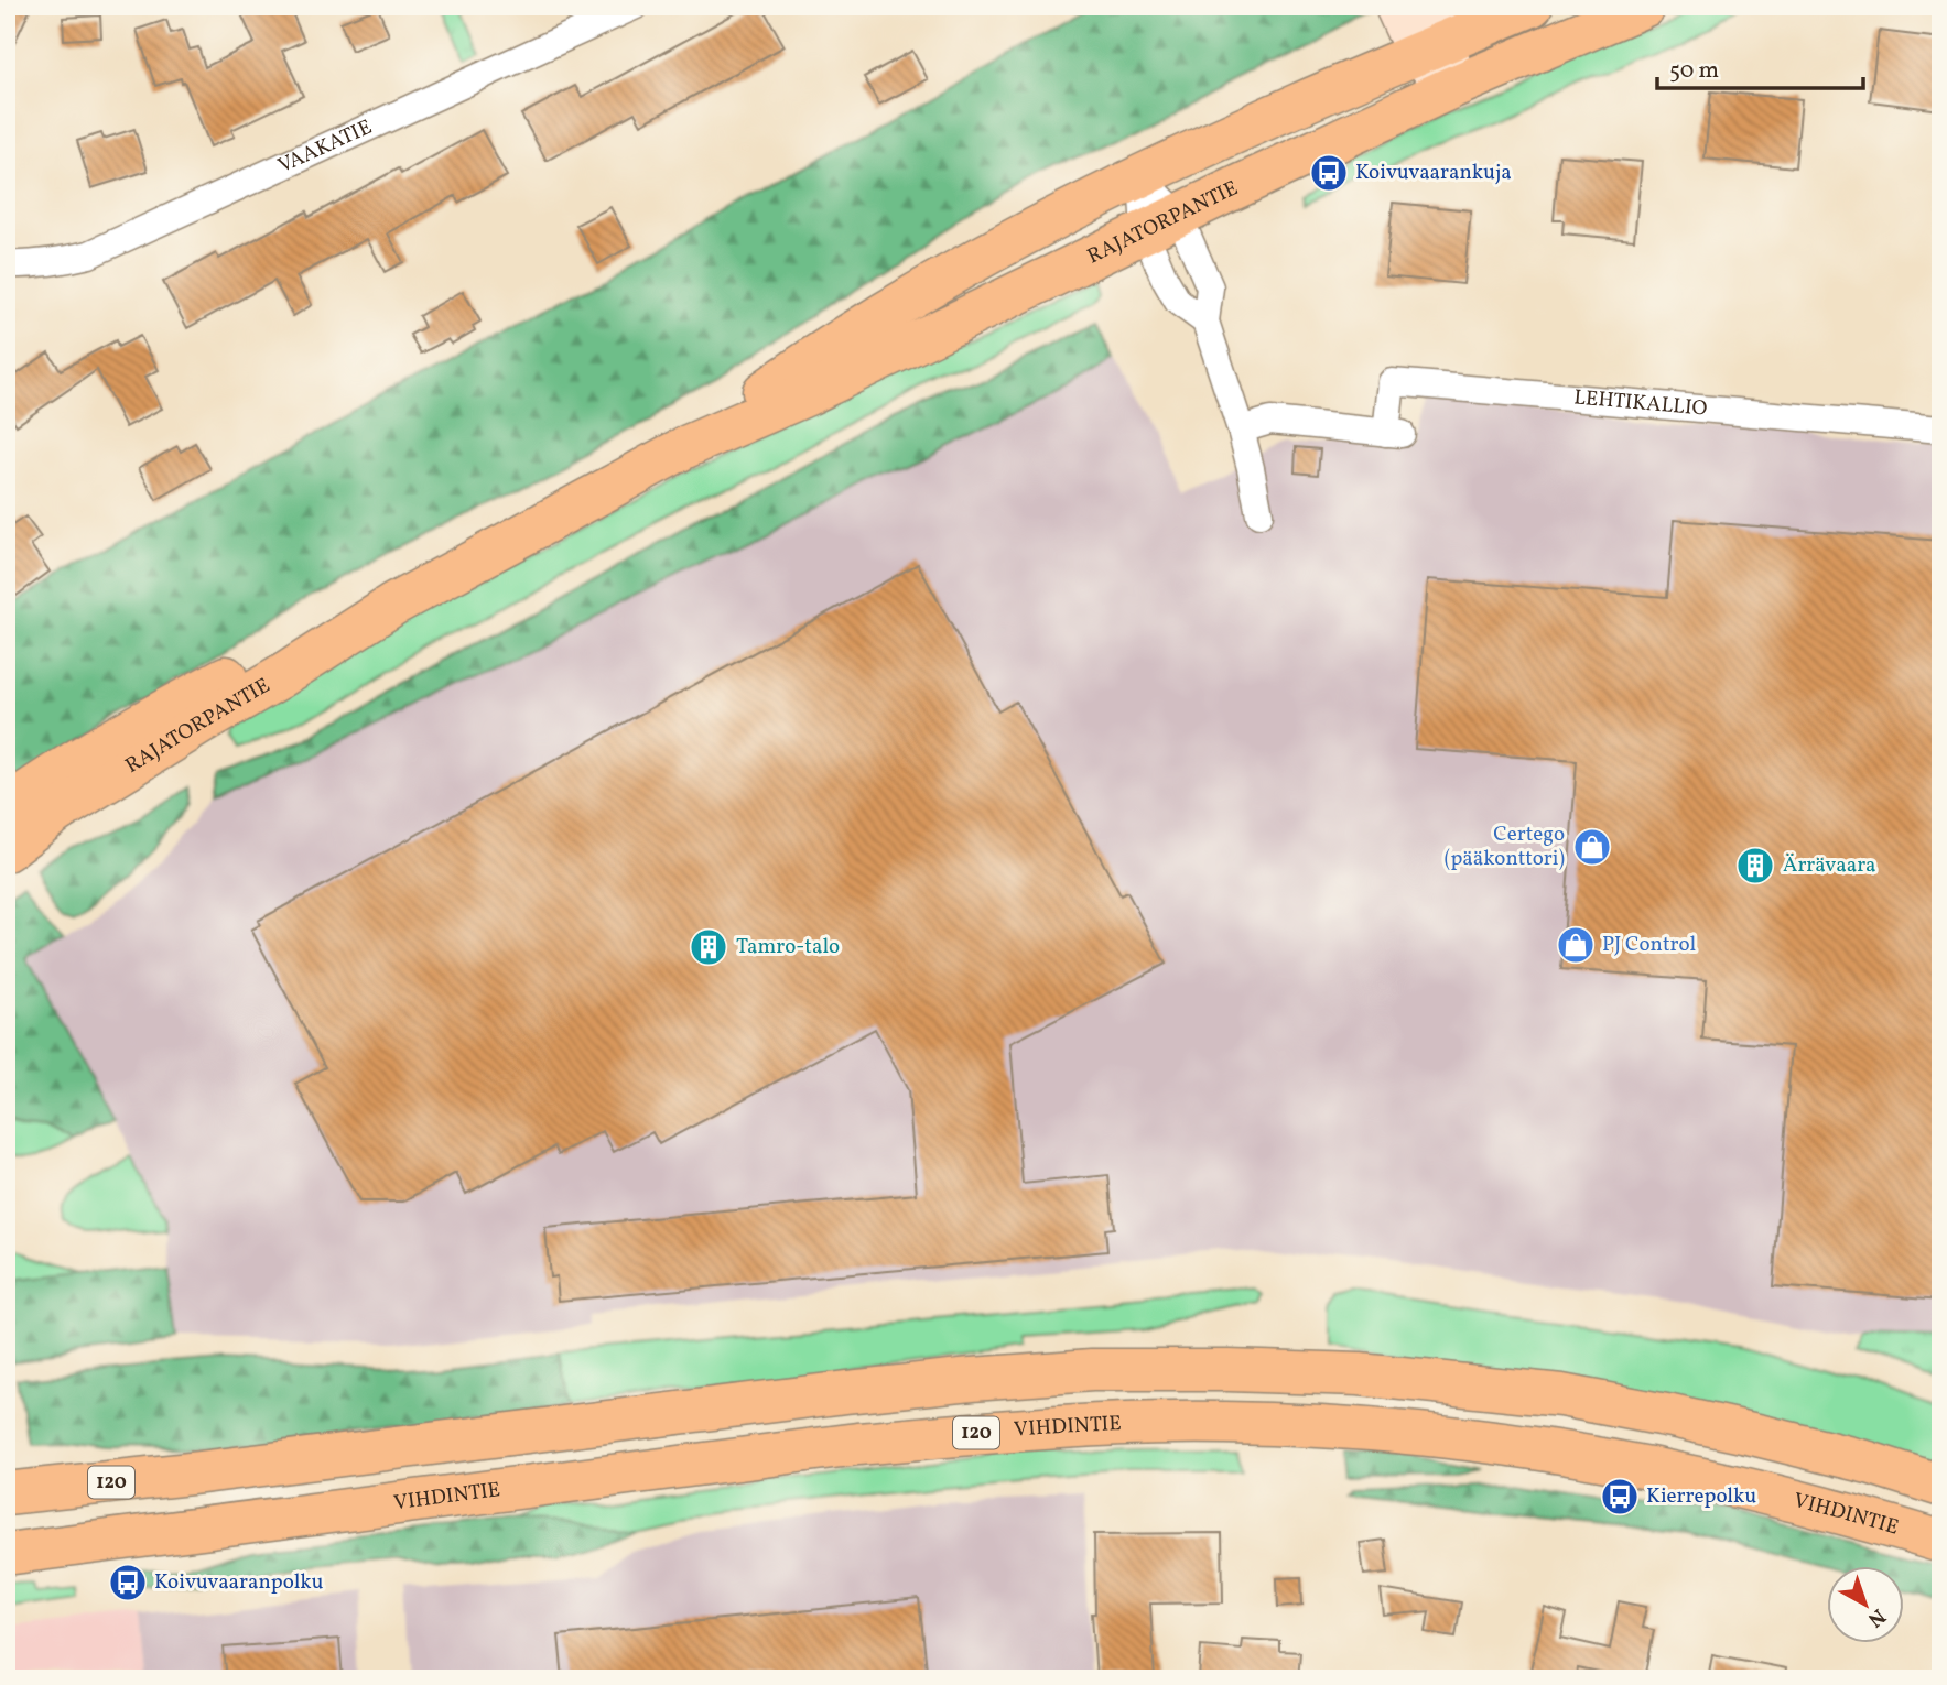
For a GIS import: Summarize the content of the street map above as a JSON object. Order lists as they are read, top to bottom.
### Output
{
  "streets": {
    "main road": ["RAJATORPANTIE", "VIHDINTIE", "120"],
    "street": ["VAAKATIE", "LEHTIKALLIO"]
  },
  "places": {
    "bus stop": ["Koivuvaarankuja", "Kierrepolku", "Koivuvaaranpolku"],
    "shop": ["Certego (pääkonttori)", "PJ Control"],
    "building": ["Ärrävaara", "Tamro-talo"]
  },
  "scale_bar": "50 m",
  "north": "bottom right"
}
